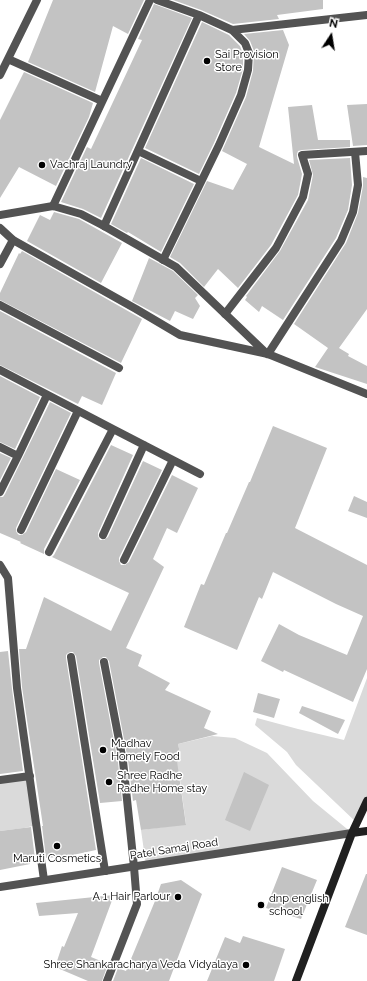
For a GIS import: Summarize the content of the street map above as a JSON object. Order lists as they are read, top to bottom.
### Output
{
  "streets": {
    "street": ["Patel Samaj Road"]
  },
  "places": [
    "Sai Provision Store",
    "Vachraj Laundry",
    "Madhav Homely Food",
    "Shree Radhe Radhe Home stay",
    "Maruti Cosmetics",
    "A 1 Hair Parlour",
    "dnp english school",
    "Shree Shankaracharya Veda Vidyalaya"
  ],
  "north": "top"
}
